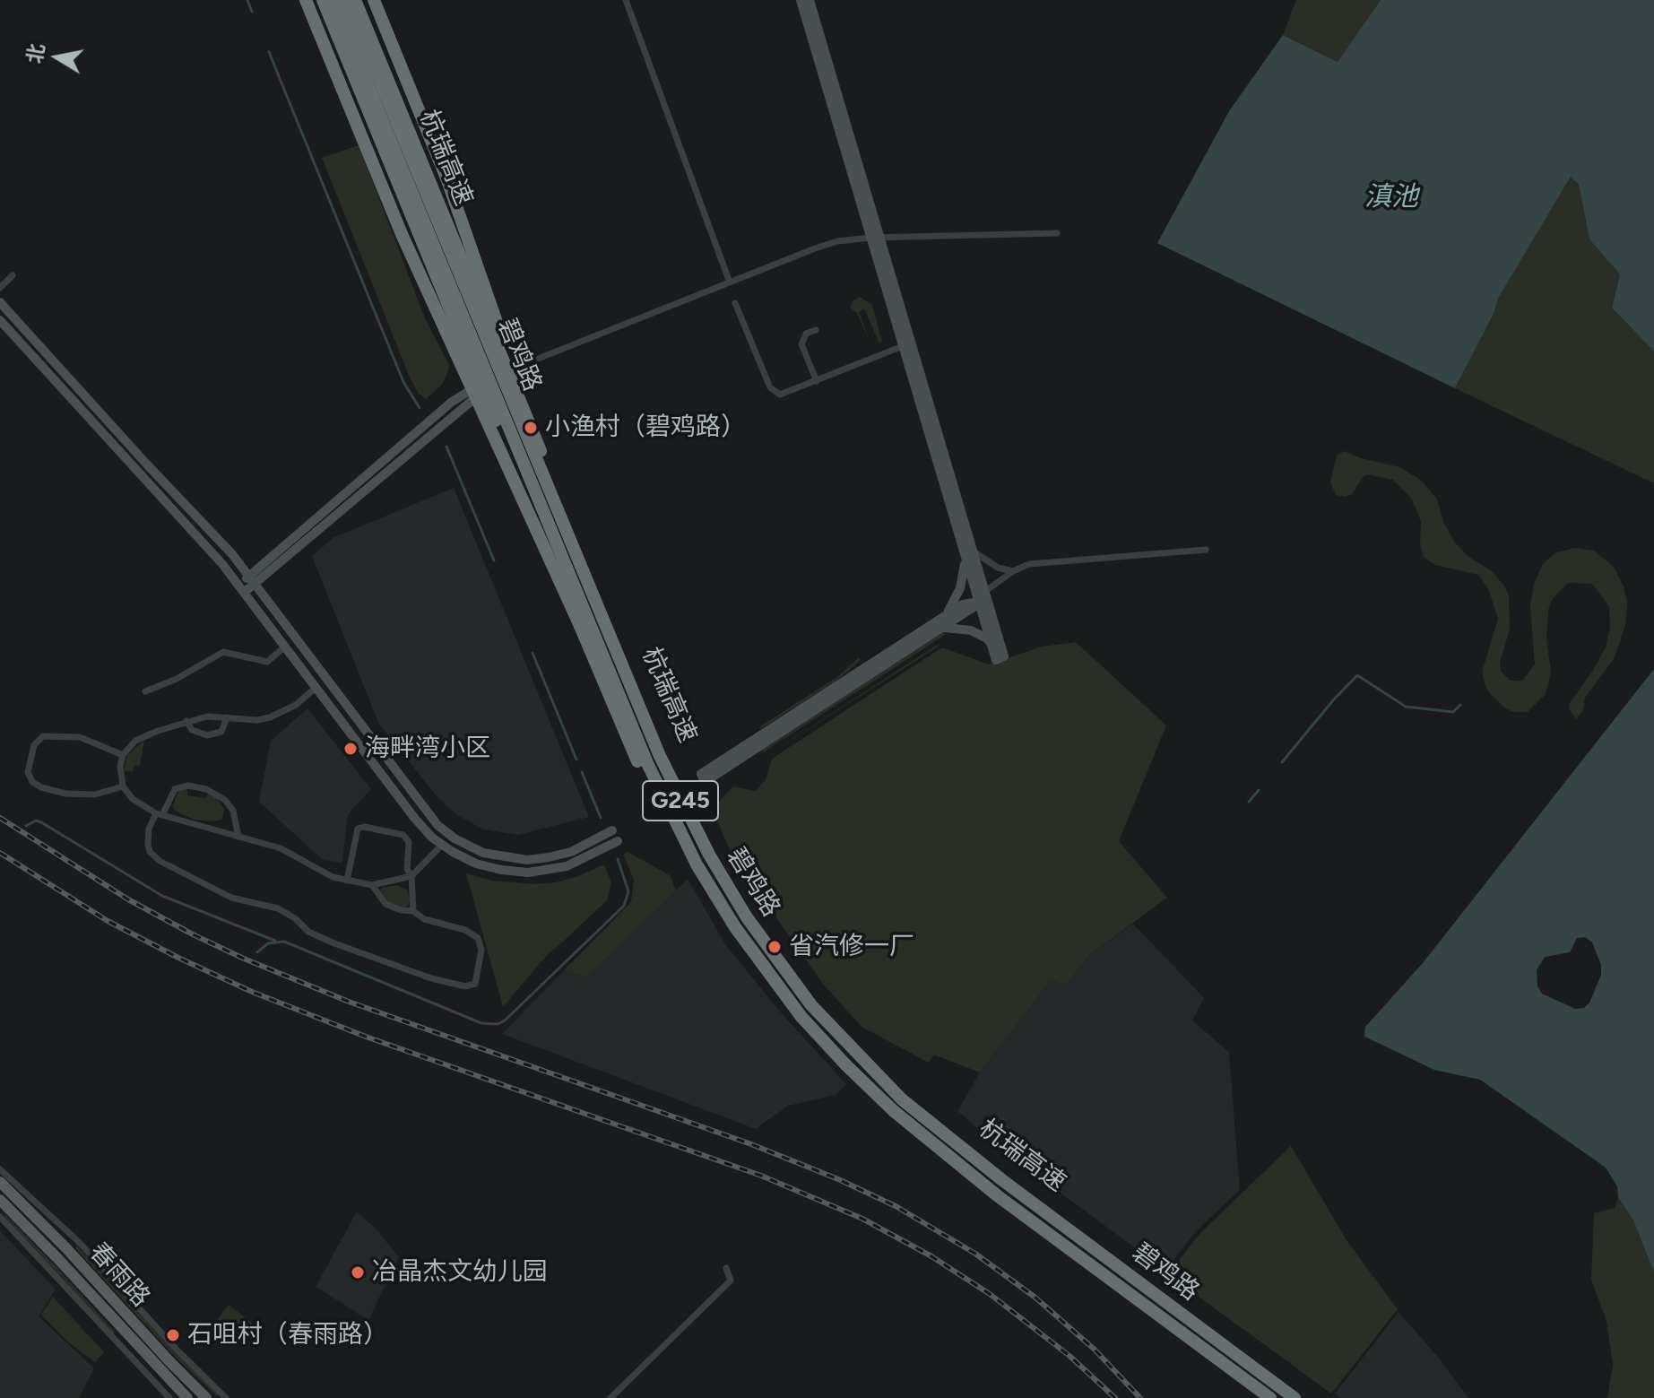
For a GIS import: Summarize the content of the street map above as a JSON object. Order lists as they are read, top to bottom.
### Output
{
  "streets": {
    "highway": ["杭瑞高速", "碧鸡路", "G245"],
    "main road": ["春雨路"]
  },
  "water": ["滇池"],
  "places": [
    "小渔村（碧鸡路）",
    "海畔湾小区",
    "省汽修一厂",
    "冶晶杰文幼儿园",
    "石咀村（春雨路）"
  ],
  "north": "left"
}
